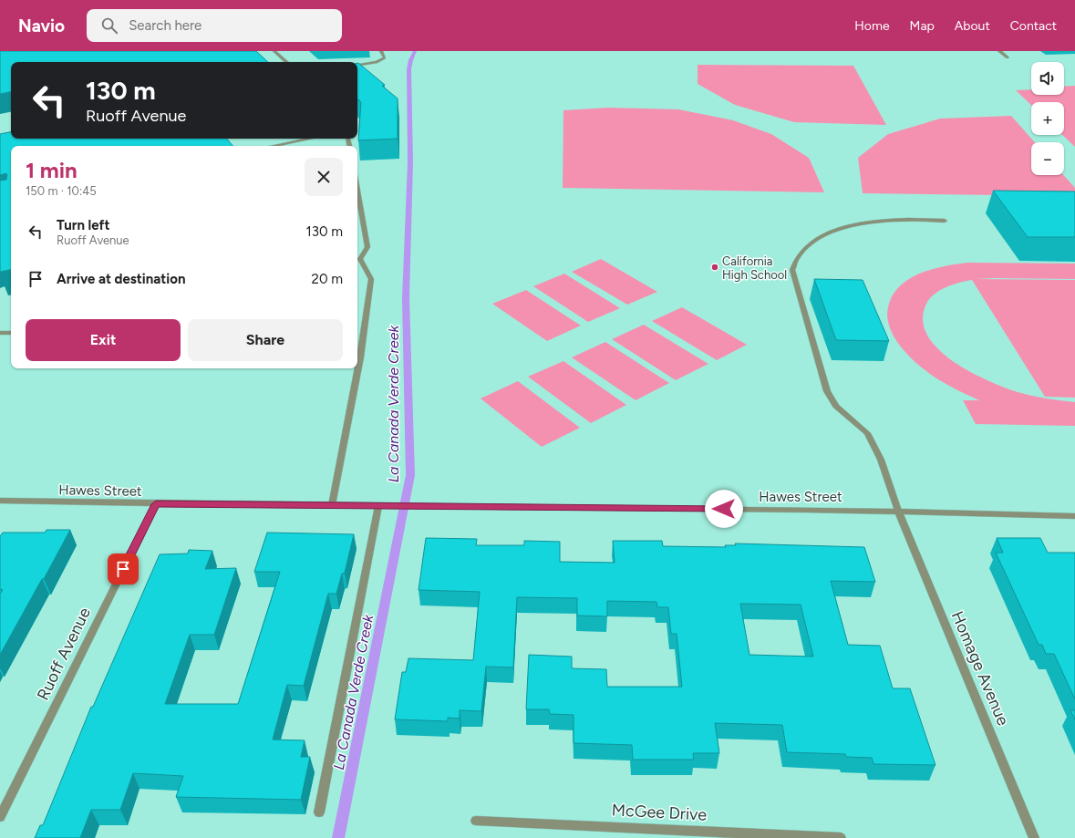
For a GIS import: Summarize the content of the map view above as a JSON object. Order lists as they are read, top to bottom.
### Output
{
  "streets": {
    "street": [
      "Hawes Street",
      "Ruoff Avenue",
      "Homage Avenue",
      "McGee Drive"
    ]
  },
  "crossings": [
    ["Hawes Street", "Ruoff Avenue"],
    ["Hawes Street", "Homage Avenue"]
  ],
  "water": ["La Canada Verde Creek"],
  "places": ["California High School"],
  "page": {
    "header": "Navio",
    "search": "Search here",
    "nav": [
      "Home",
      "Map",
      "About",
      "Contact"
    ],
    "map_buttons": ["+", "−"],
    "turn": ["130 m", "Ruoff Avenue"],
    "heading": ["1 min", "150 m · 10:45"],
    "list": [
      {
        "name": "Turn left",
        "note": "Ruoff Avenue",
        "value": "130 m"
      },
      {
        "name": "Arrive at destination",
        "value": "20 m"
      }
    ],
    "buttons": ["Exit", "Share"]
  }
}
